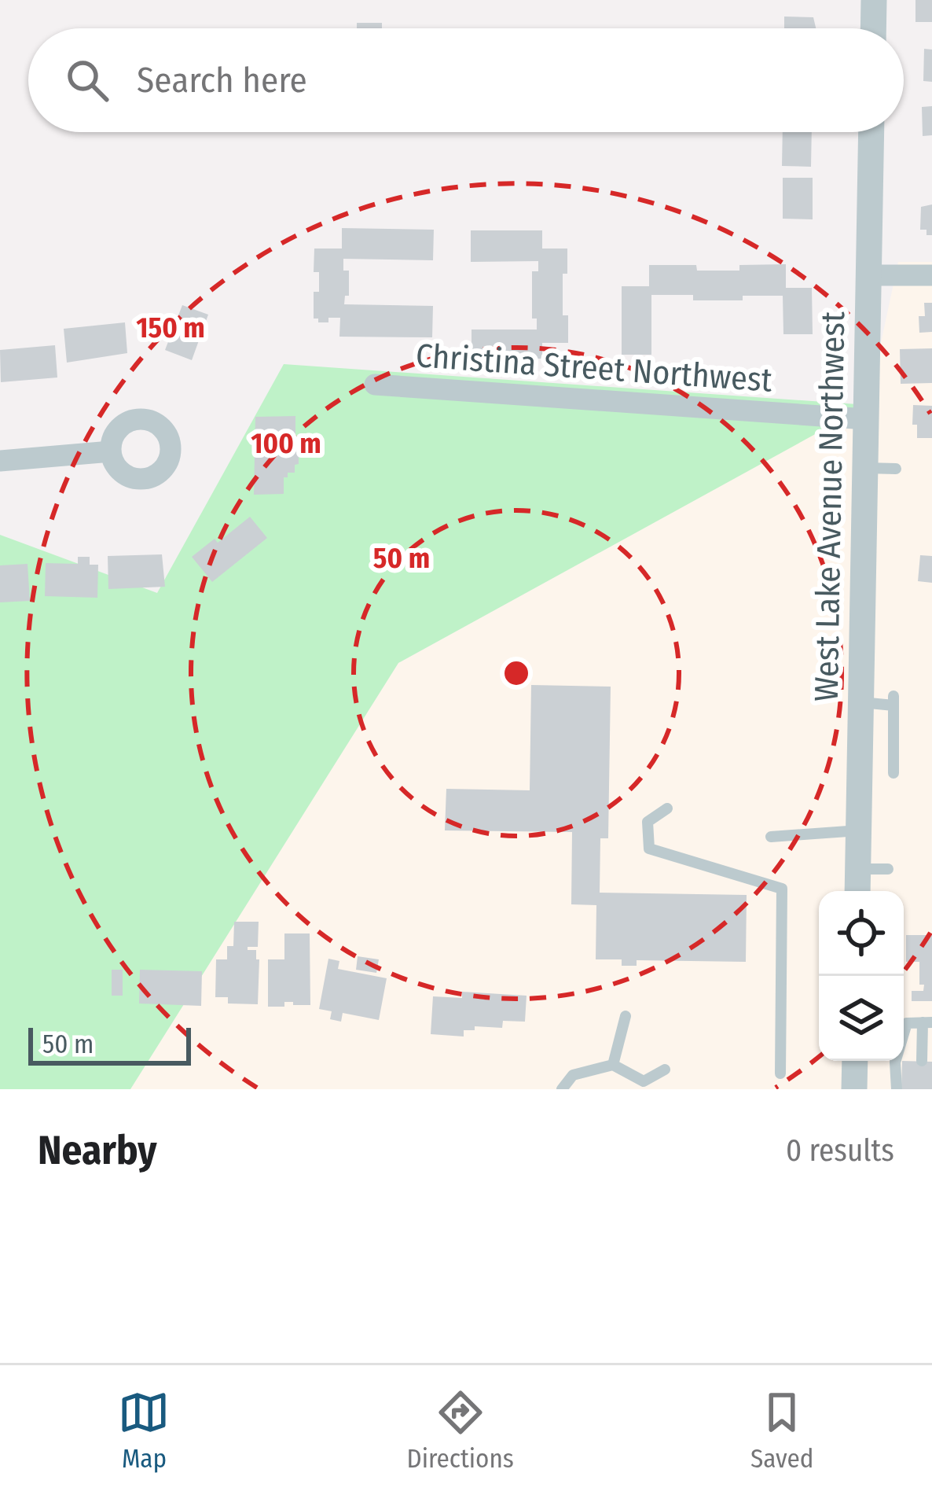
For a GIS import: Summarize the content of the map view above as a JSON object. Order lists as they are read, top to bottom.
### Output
{
  "streets": {
    "street": ["Christina Street Northwest", "West Lake Avenue Northwest"]
  },
  "crossings": [
    ["Christina Street Northwest", "West Lake Avenue Northwest"]
  ],
  "scale_bar": "50 m",
  "page": {
    "search": "Search here",
    "scale": "50 m",
    "heading": ["Nearby", "0 results"],
    "nav": ["Map", "Directions", "Saved"]
  },
  "rings": ["150 m", "100 m", "50 m"]
}
